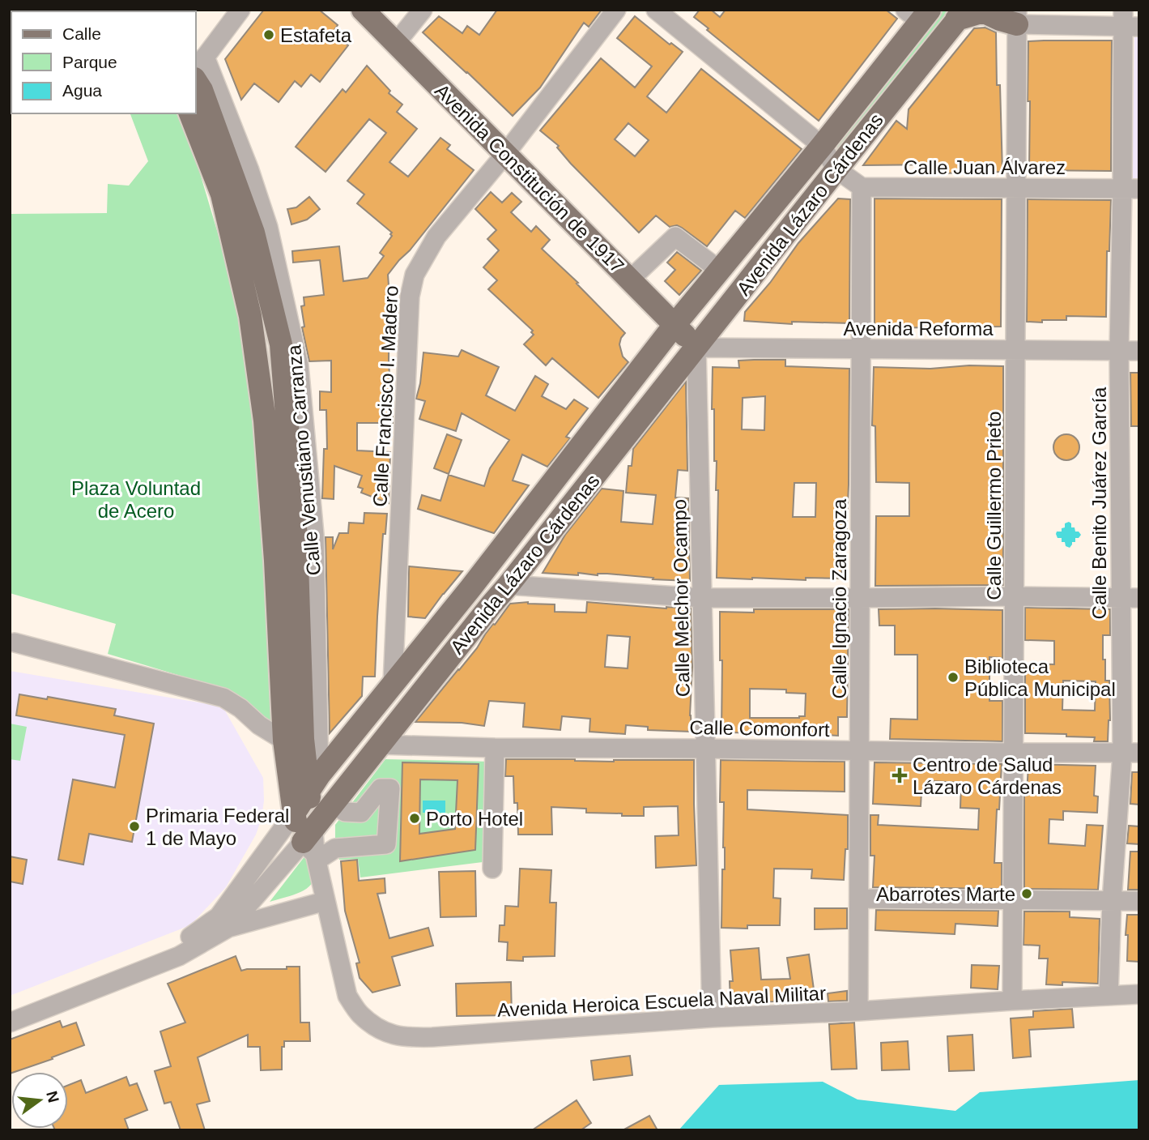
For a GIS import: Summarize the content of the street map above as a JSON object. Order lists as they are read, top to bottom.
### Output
{
  "streets": {
    "main road": ["Avenida Constitución de 1917", "Avenida Lázaro Cárdenas"],
    "street": [
      "Calle Juan Álvarez",
      "Avenida Reforma",
      "Calle Francisco I. Madero",
      "Calle Venustiano Carranza",
      "Calle Benito Juárez García",
      "Calle Guillermo Prieto",
      "Calle Melchor Ocampo",
      "Calle Ignacio Zaragoza",
      "Calle Comonfort",
      "Avenida Heroica Escuela Naval Militar"
    ]
  },
  "crossings": [
    ["Calle Juan Álvarez", "Calle Benito Juárez García"],
    ["Calle Juan Álvarez", "Calle Guillermo Prieto"],
    ["Calle Juan Álvarez", "Calle Ignacio Zaragoza"],
    ["Avenida Constitución de 1917", "Avenida Lázaro Cárdenas"],
    ["Avenida Constitución de 1917", "Avenida Reforma"],
    ["Avenida Constitución de 1917", "Calle Francisco I. Madero"],
    ["Avenida Constitución de 1917", "Calle Melchor Ocampo"],
    ["Avenida Lázaro Cárdenas", "Avenida Reforma"],
    ["Avenida Lázaro Cárdenas", "Calle Francisco I. Madero"],
    ["Avenida Lázaro Cárdenas", "Calle Venustiano Carranza"],
    ["Avenida Lázaro Cárdenas", "Calle Melchor Ocampo"],
    ["Avenida Lázaro Cárdenas", "Calle Comonfort"],
    ["Avenida Lázaro Cárdenas", "Avenida Heroica Escuela Naval Militar"],
    ["Avenida Reforma", "Calle Benito Juárez García"],
    ["Avenida Reforma", "Calle Guillermo Prieto"],
    ["Avenida Reforma", "Calle Melchor Ocampo"],
    ["Avenida Reforma", "Calle Ignacio Zaragoza"],
    ["Calle Benito Juárez García", "Calle Comonfort"],
    ["Calle Benito Juárez García", "Avenida Heroica Escuela Naval Militar"],
    ["Calle Guillermo Prieto", "Calle Comonfort"],
    ["Calle Guillermo Prieto", "Avenida Heroica Escuela Naval Militar"],
    ["Calle Melchor Ocampo", "Calle Comonfort"],
    ["Calle Melchor Ocampo", "Avenida Heroica Escuela Naval Militar"],
    ["Calle Ignacio Zaragoza", "Calle Comonfort"],
    ["Calle Ignacio Zaragoza", "Avenida Heroica Escuela Naval Militar"]
  ],
  "parks": ["Plaza Voluntad de Acero"],
  "places": {
    "other": [
      "Estafeta",
      "Biblioteca Pública Municipal",
      "Porto Hotel",
      "Primaria Federal 1 de Mayo",
      "Abarrotes Marte"
    ],
    "health": ["Centro de Salud Lázaro Cárdenas"]
  },
  "legend": ["Calle", "Parque", "Agua"],
  "north": "right"
}
